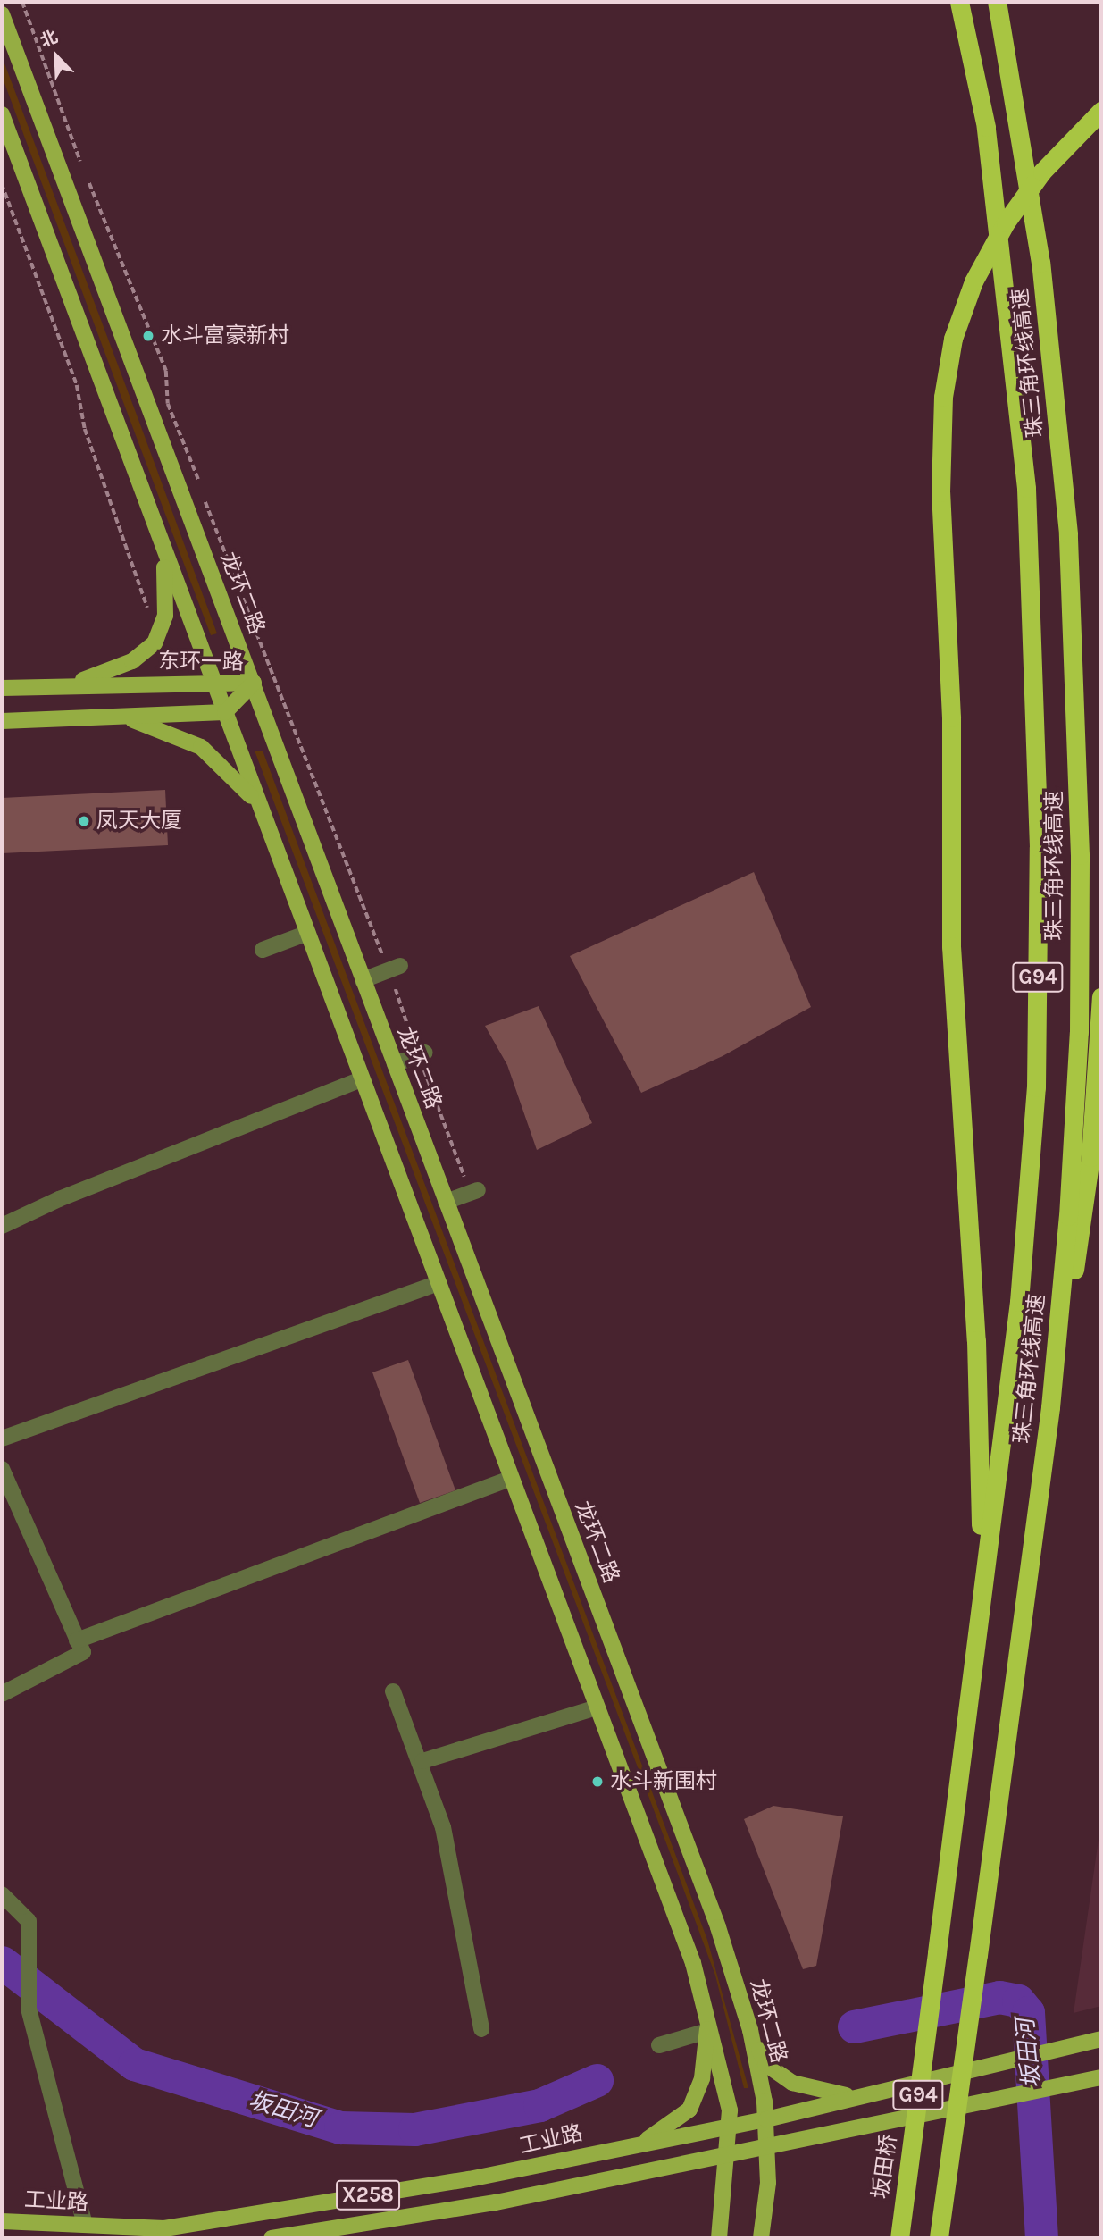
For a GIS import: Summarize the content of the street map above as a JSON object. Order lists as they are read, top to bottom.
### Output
{
  "streets": {
    "highway": ["珠三角环线高速", "G94", "坂田桥"],
    "main road": [
      "龙环二路",
      "东环一路",
      "工业路",
      "X258"
    ]
  },
  "crossings": [
    ["珠三角环线高速", "坂田桥"],
    ["龙环二路", "东环一路"],
    ["龙环二路", "工业路"],
    ["龙环二路", "X258"]
  ],
  "water": ["坂田河"],
  "places": ["水斗富豪新村", "凤天大厦", "水斗新围村"],
  "north": "top left"
}
